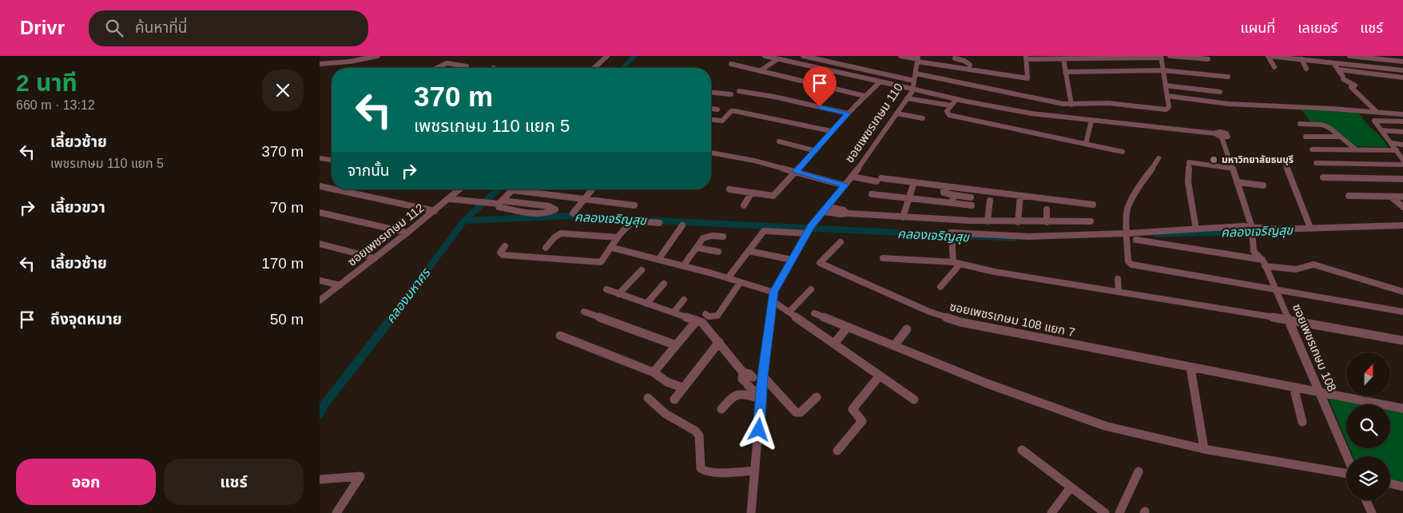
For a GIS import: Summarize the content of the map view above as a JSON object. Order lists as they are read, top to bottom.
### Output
{
  "streets": {
    "street": [
      "ซอยเพชรเกษม 110",
      "ซอยเพชรเกษม 112",
      "ซอยเพชรเกษม 108 แยก 7",
      "ซอยเพชรเกษม 108"
    ]
  },
  "water": ["คลองเจริญสุข", "คลองมหาศร"],
  "places": ["มหาวิทยาลัยธนบุรี"],
  "north": "top",
  "page": {
    "header": "Drivr",
    "search": "ค้นหาที่นี่",
    "nav": ["แผนที่", "เลเยอร์", "แชร์"],
    "heading": ["2 นาที", "660 m · 13:12"],
    "turn": ["370 m", "เพชรเกษม 110 แยก 5"],
    "list": [
      {
        "name": "เลี้ยวซ้าย",
        "note": "เพชรเกษม 110 แยก 5",
        "value": "370 m"
      },
      {
        "name": "เลี้ยวขวา",
        "value": "70 m"
      },
      {
        "name": "เลี้ยวซ้าย",
        "value": "170 m"
      },
      {
        "name": "ถึงจุดหมาย",
        "value": "50 m"
      }
    ],
    "then": "จากนั้น",
    "buttons": ["ออก", "แชร์"]
  }
}
